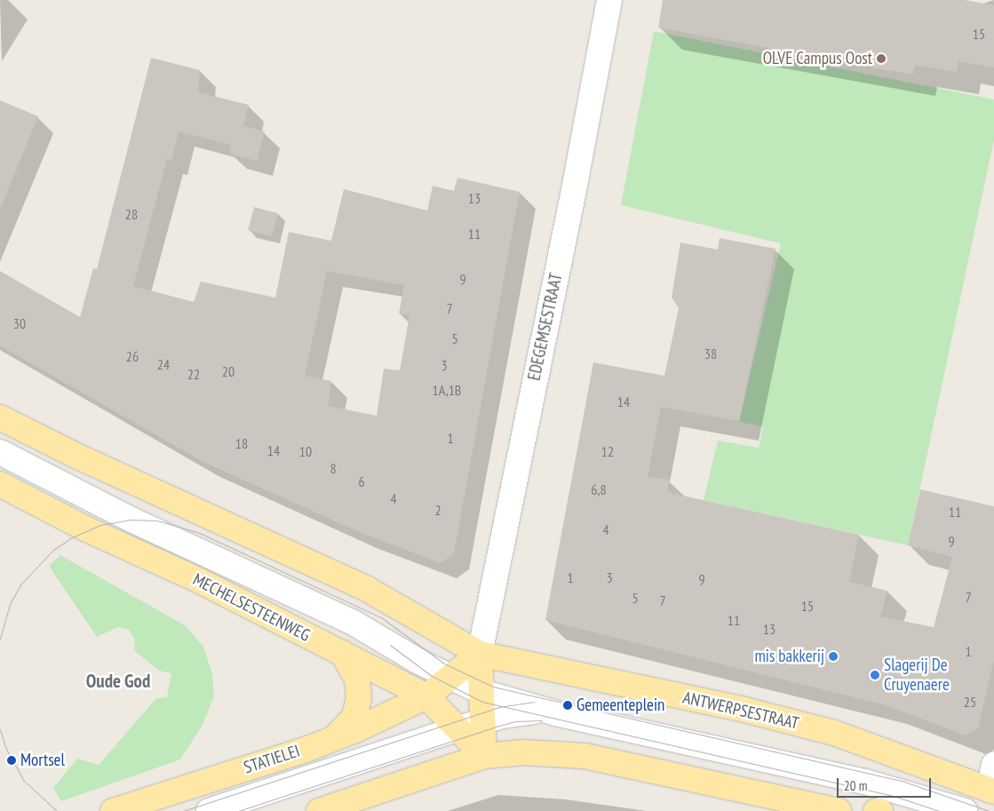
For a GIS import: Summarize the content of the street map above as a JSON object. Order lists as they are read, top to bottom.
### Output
{
  "streets": {
    "main road": ["MECHELSESTEENWEG", "ANTWERPSESTRAAT", "STATIELEI"],
    "street": ["EDEGEMSESTRAAT"]
  },
  "crossings": [
    ["EDEGEMSESTRAAT", "ANTWERPSESTRAAT"],
    ["EDEGEMSESTRAAT", "STATIELEI"],
    ["MECHELSESTEENWEG", "STATIELEI"],
    ["ANTWERPSESTRAAT", "STATIELEI"]
  ],
  "districts": ["Oude God"],
  "places": [
    "OLVE Campus Oost",
    "mis bakkerij",
    "Slagerij De Cruyenaere",
    "Gemeenteplein",
    "Mortsel"
  ],
  "house_numbers": [
    "15",
    "13",
    "28",
    "11",
    "9",
    "7",
    "30",
    "5",
    "38",
    "26",
    "24",
    "3",
    "20",
    "22",
    "1A,1B",
    "14",
    "1",
    "18",
    "14",
    "10",
    "12",
    "8",
    "6",
    "6,8",
    "4",
    "2",
    "11",
    "4",
    "9",
    "1",
    "3",
    "9",
    "7",
    "5",
    "7",
    "15",
    "11",
    "13",
    "1",
    "25"
  ],
  "scale_bar": "20 m"
}
